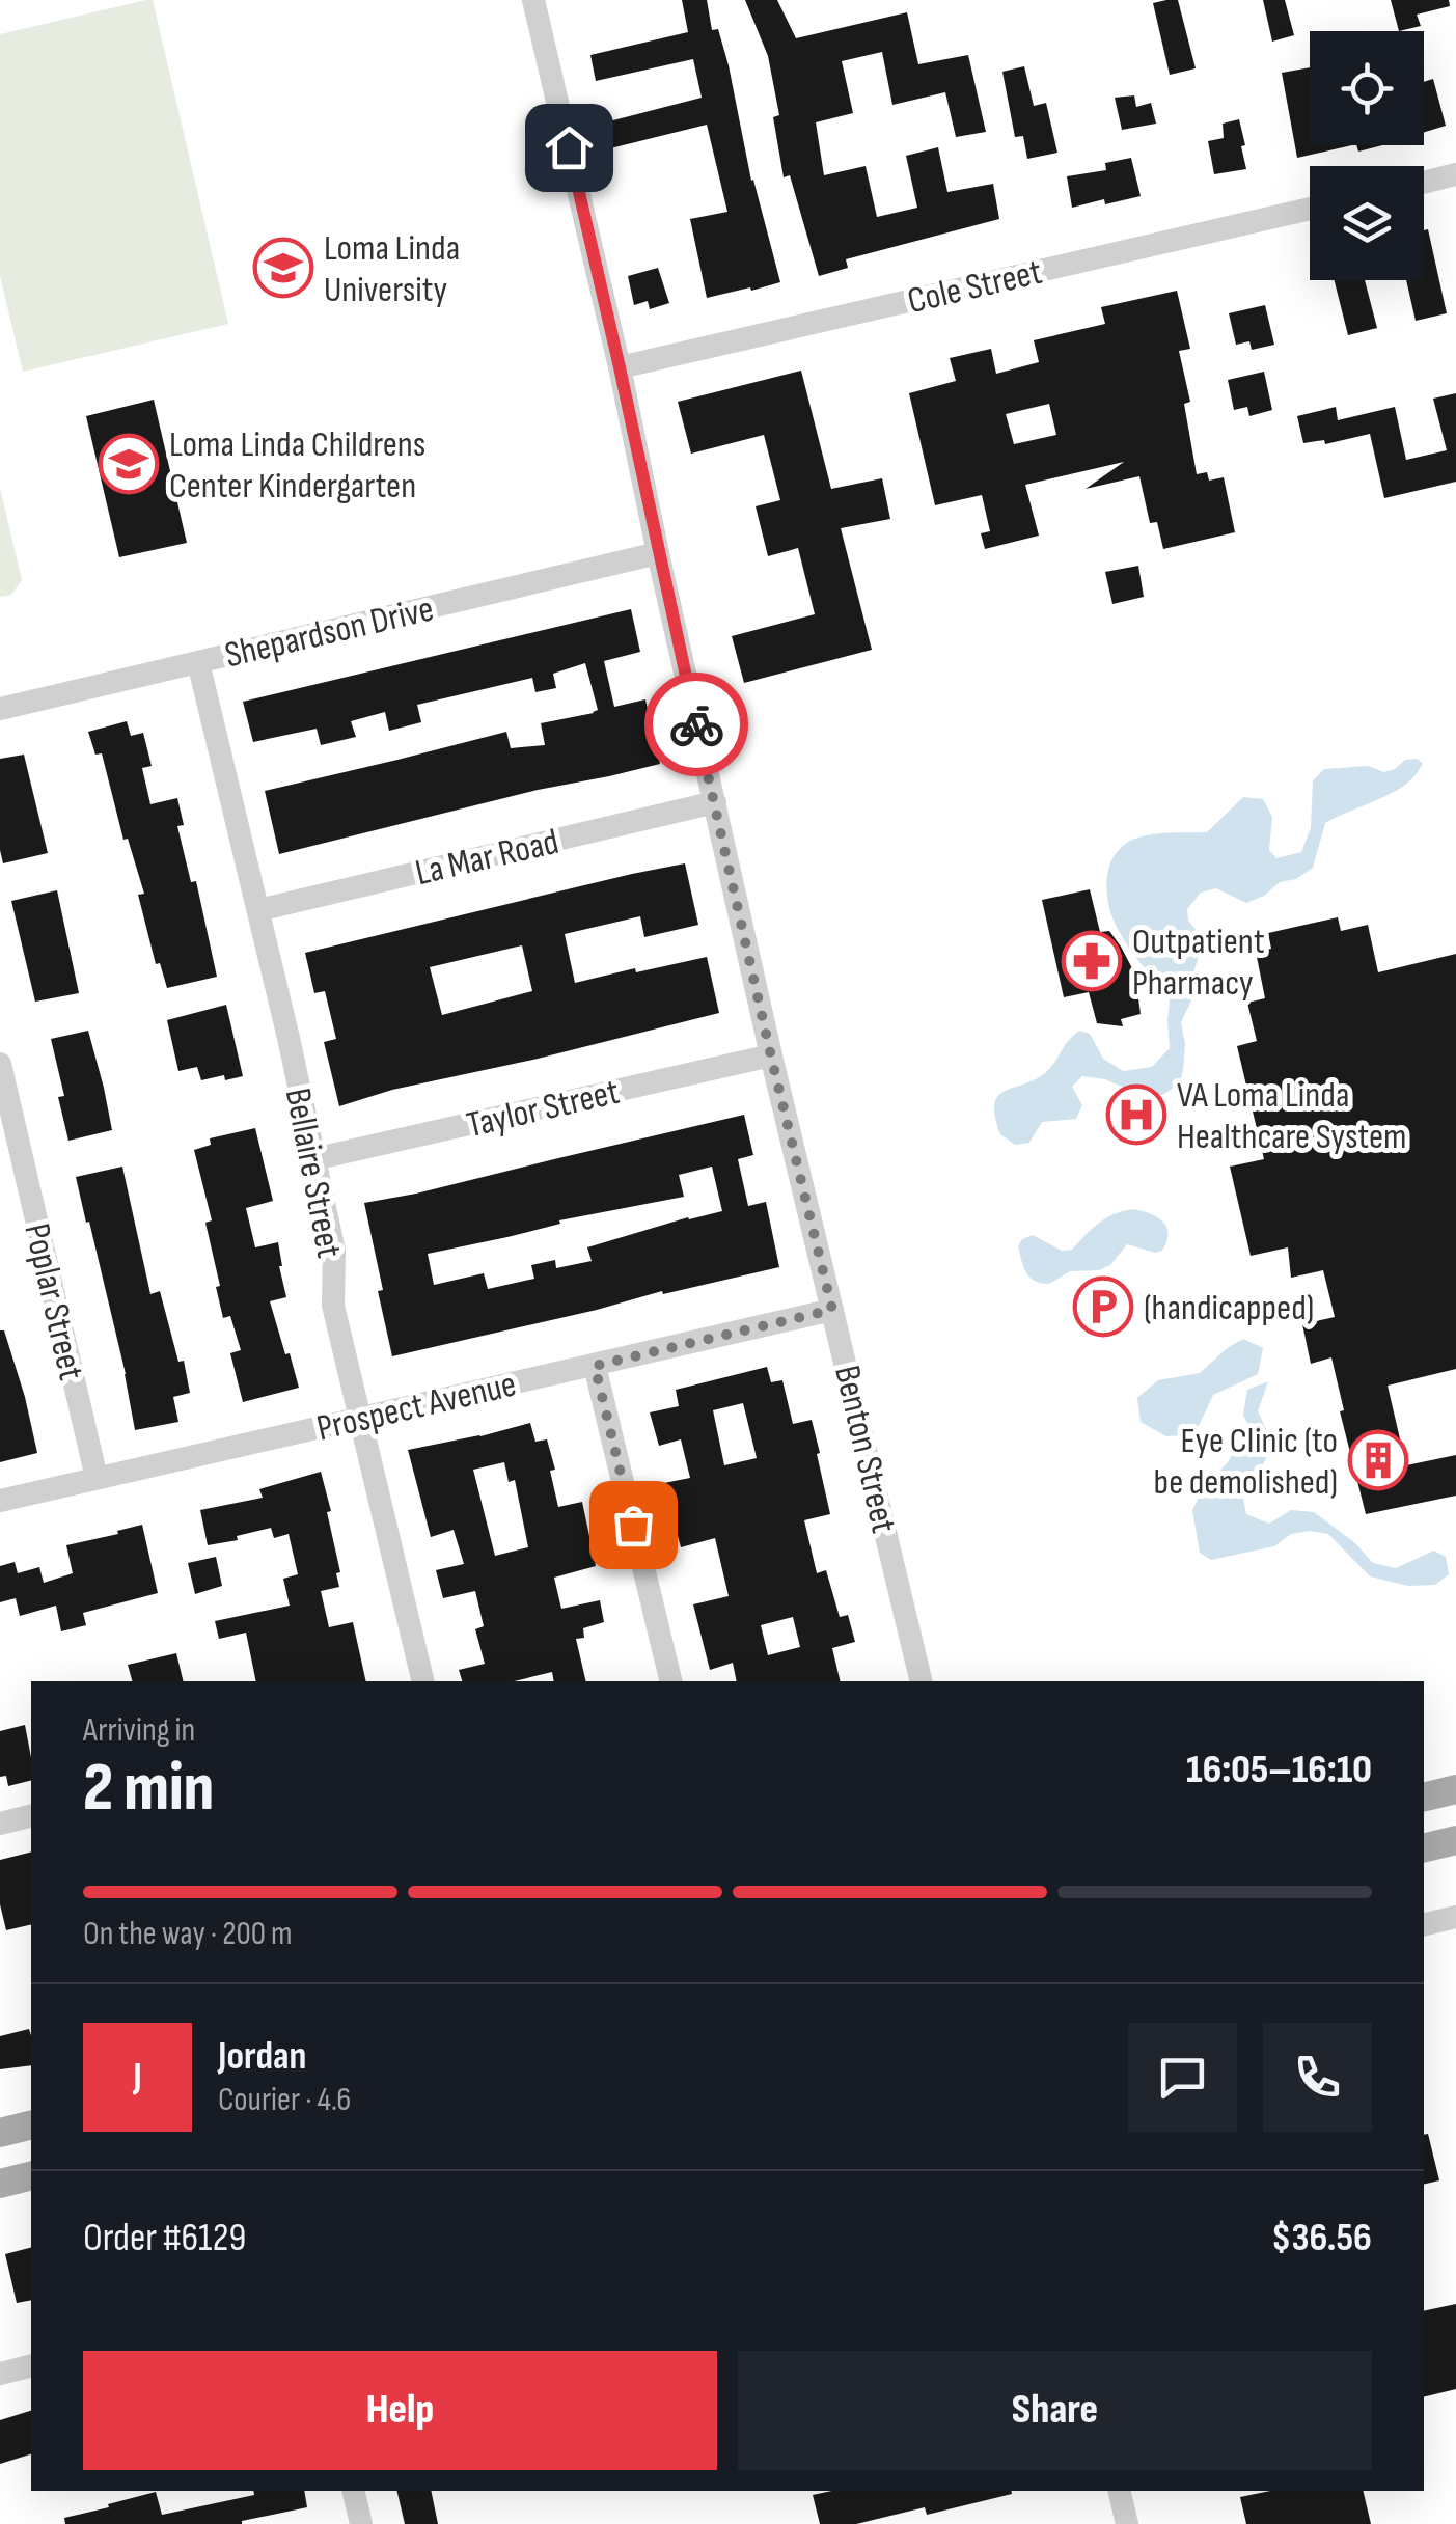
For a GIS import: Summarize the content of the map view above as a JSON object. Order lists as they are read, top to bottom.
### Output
{
  "streets": {
    "street": [
      "Cole Street",
      "Shepardson Drive",
      "La Mar Road",
      "Taylor Street",
      "Bellaire Street",
      "Poplar Street",
      "Prospect Avenue",
      "Benton Street"
    ]
  },
  "crossings": [
    ["Cole Street", "Benton Street"],
    ["Shepardson Drive", "Bellaire Street"],
    ["Shepardson Drive", "Benton Street"],
    ["La Mar Road", "Bellaire Street"],
    ["La Mar Road", "Benton Street"],
    ["Taylor Street", "Bellaire Street"],
    ["Taylor Street", "Benton Street"],
    ["Bellaire Street", "Prospect Avenue"],
    ["Poplar Street", "Prospect Avenue"],
    ["Prospect Avenue", "Benton Street"]
  ],
  "places": {
    "school or university": ["Loma Linda University", "Loma Linda Childrens Center Kindergarten"],
    "pharmacy": ["Outpatient Pharmacy"],
    "hospital": ["VA Loma Linda Healthcare System"],
    "parking": ["(handicapped)"],
    "building": ["Eye Clinic (to be demolished)"]
  },
  "page": {
    "heading": ["2 min", "Arriving in", "16:05–16:10"],
    "panel": [
      "Jordan",
      "Courier · 4.6",
      "Order #6129",
      "$36.56"
    ],
    "bar": "On the way · 200 m",
    "round": "J",
    "buttons": ["Help", "Share"]
  }
}
